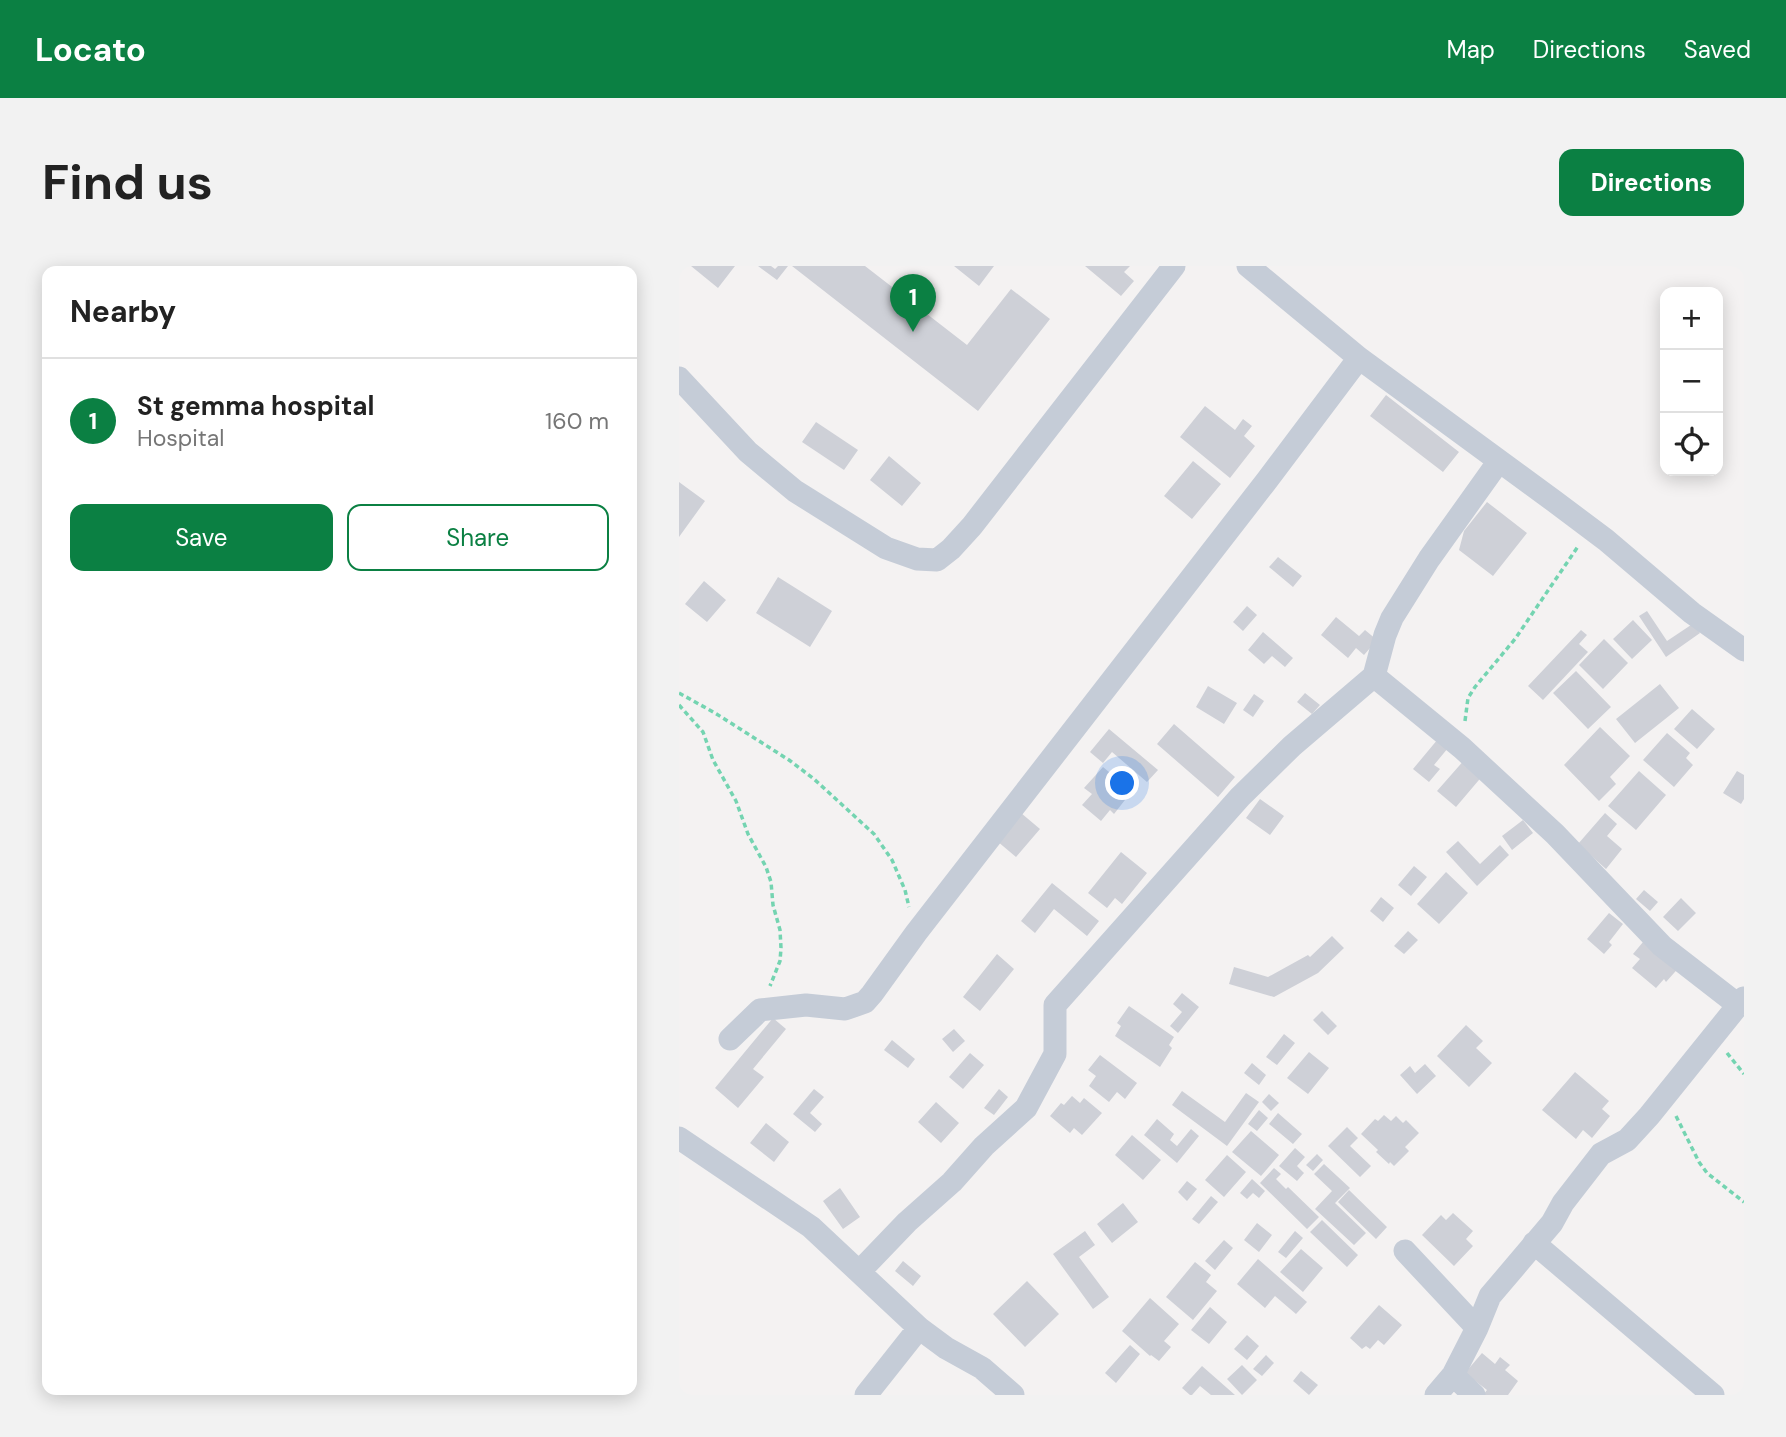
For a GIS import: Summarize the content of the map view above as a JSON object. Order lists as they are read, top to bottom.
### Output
{
  "page": {
    "header": "Locato",
    "nav": ["Map", "Directions", "Saved"],
    "buttons": [
      "Directions",
      ["Save", "Share"]
    ],
    "title": "Find us",
    "heading": "Nearby",
    "pins": "1",
    "map_buttons": ["+", "−"],
    "list": [
      {
        "mark": "1",
        "name": "St gemma hospital",
        "note": "Hospital",
        "value": "160 m"
      }
    ]
  }
}
